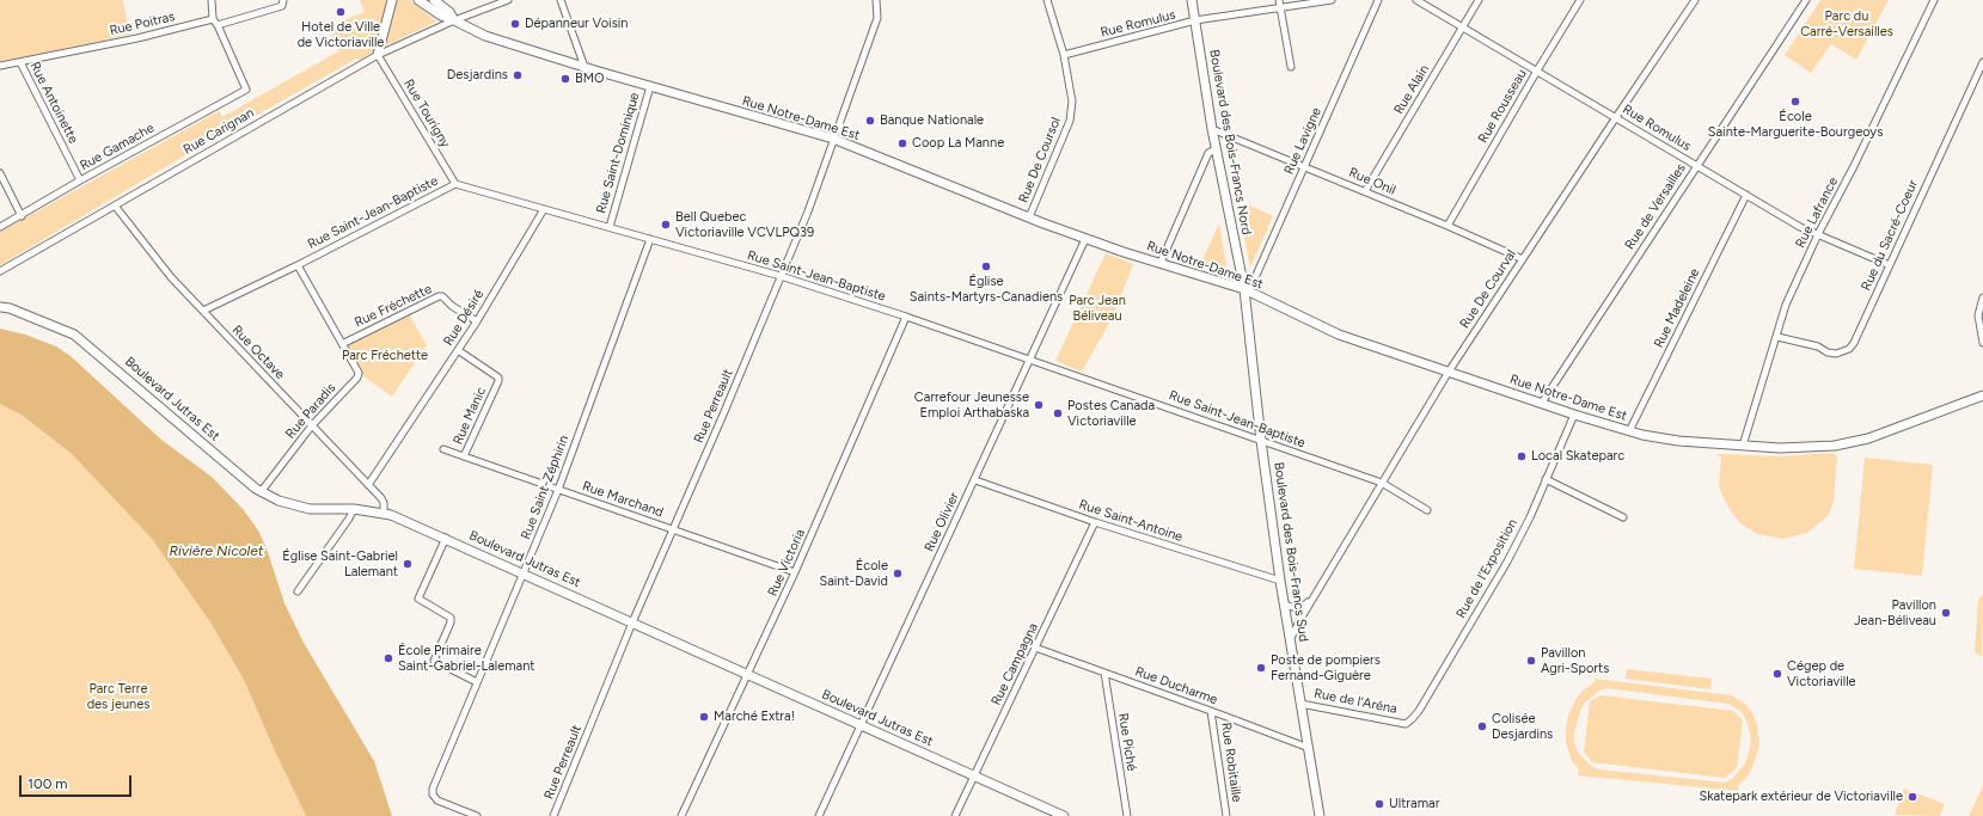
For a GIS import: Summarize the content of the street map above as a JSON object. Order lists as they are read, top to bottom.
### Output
{
  "streets": {
    "street": [
      "Rue Poitras",
      "Rue Romulus",
      "Rue Alain",
      "Rue Antoinette",
      "Rue Rousseau",
      "Rue Tourigny",
      "Rue Notre-Dame Est",
      "Rue Carignan",
      "Rue Lavigne",
      "Boulevard des Bois-Francs Nord",
      "Rue Gamache",
      "Rue Saint-Dominique",
      "Rue De Coursol",
      "Rue Onil",
      "Rue de Versailles",
      "Rue Saint-Jean-Baptiste",
      "Rue Lafrance",
      "Rue du Sacré-Coeur",
      "Rue De Courval",
      "Rue Fréchette",
      "Rue Madeleine",
      "Rue Désiré",
      "Rue Octave",
      "Boulevard Jutras Est",
      "Rue Perreault",
      "Rue Paradis",
      "Rue Manic",
      "Rue Saint-Zéphirin",
      "Rue Marchand",
      "Rue Saint-Antoine",
      "Rue Olivier",
      "Boulevard des Bois-Francs Sud",
      "Rue Victoria",
      "Rue de l'Exposition",
      "Rue Campagna",
      "Rue Ducharme",
      "Rue de l'Aréna",
      "Rue Piché",
      "Rue Robitaille"
    ]
  },
  "crossings": [
    ["Rue Poitras", "Rue Antoinette"],
    ["Rue Romulus", "Rue Alain"],
    ["Rue Romulus", "Rue Rousseau"],
    ["Rue Romulus", "Boulevard des Bois-Francs Nord"],
    ["Rue Romulus", "Rue De Coursol"],
    ["Rue Romulus", "Rue de Versailles"],
    ["Rue Romulus", "Rue Lafrance"],
    ["Rue Romulus", "Rue du Sacré-Coeur"],
    ["Rue Romulus", "Rue De Courval"],
    ["Rue Romulus", "Rue Madeleine"],
    ["Rue Alain", "Rue Onil"],
    ["Rue Antoinette", "Rue Gamache"],
    ["Rue Rousseau", "Rue Onil"],
    ["Rue Tourigny", "Rue Carignan"],
    ["Rue Tourigny", "Rue Saint-Jean-Baptiste"],
    ["Rue Notre-Dame Est", "Rue Carignan"],
    ["Rue Notre-Dame Est", "Rue Lavigne"],
    ["Rue Notre-Dame Est", "Boulevard des Bois-Francs Nord"],
    ["Rue Notre-Dame Est", "Rue Saint-Dominique"],
    ["Rue Notre-Dame Est", "Rue De Coursol"],
    ["Rue Notre-Dame Est", "Rue de Versailles"],
    ["Rue Notre-Dame Est", "Rue Lafrance"],
    ["Rue Notre-Dame Est", "Rue De Courval"],
    ["Rue Notre-Dame Est", "Rue Madeleine"],
    ["Rue Notre-Dame Est", "Rue Perreault"],
    ["Rue Notre-Dame Est", "Rue Olivier"],
    ["Rue Notre-Dame Est", "Boulevard des Bois-Francs Sud"],
    ["Rue Notre-Dame Est", "Rue de l'Exposition"],
    ["Rue Carignan", "Rue Octave"],
    ["Rue Lavigne", "Boulevard des Bois-Francs Nord"],
    ["Rue Lavigne", "Rue Onil"],
    ["Rue Lavigne", "Boulevard des Bois-Francs Sud"],
    ["Boulevard des Bois-Francs Nord", "Rue Onil"],
    ["Boulevard des Bois-Francs Nord", "Boulevard des Bois-Francs Sud"],
    ["Rue Saint-Dominique", "Rue Saint-Jean-Baptiste"],
    ["Rue Onil", "Rue De Courval"],
    ["Rue Saint-Jean-Baptiste", "Rue De Courval"],
    ["Rue Saint-Jean-Baptiste", "Rue Désiré"],
    ["Rue Saint-Jean-Baptiste", "Rue Octave"],
    ["Rue Saint-Jean-Baptiste", "Rue Perreault"],
    ["Rue Saint-Jean-Baptiste", "Rue Saint-Zéphirin"],
    ["Rue Saint-Jean-Baptiste", "Rue Olivier"],
    ["Rue Saint-Jean-Baptiste", "Boulevard des Bois-Francs Sud"],
    ["Rue Saint-Jean-Baptiste", "Rue Victoria"],
    ["Rue Lafrance", "Rue du Sacré-Coeur"],
    ["Rue De Courval", "Boulevard des Bois-Francs Sud"],
    ["Rue Fréchette", "Rue Désiré"],
    ["Rue Fréchette", "Rue Paradis"],
    ["Rue Désiré", "Rue Octave"],
    ["Rue Désiré", "Rue Manic"],
    ["Rue Octave", "Boulevard Jutras Est"],
    ["Rue Octave", "Rue Paradis"],
    ["Boulevard Jutras Est", "Rue Perreault"],
    ["Boulevard Jutras Est", "Rue Paradis"],
    ["Boulevard Jutras Est", "Rue Saint-Zéphirin"],
    ["Boulevard Jutras Est", "Rue Olivier"],
    ["Boulevard Jutras Est", "Rue Victoria"],
    ["Boulevard Jutras Est", "Rue Campagna"],
    ["Rue Perreault", "Rue Marchand"],
    ["Rue Manic", "Rue Marchand"],
    ["Rue Saint-Zéphirin", "Rue Marchand"],
    ["Rue Marchand", "Rue Victoria"],
    ["Rue Saint-Antoine", "Rue Olivier"],
    ["Rue Saint-Antoine", "Boulevard des Bois-Francs Sud"],
    ["Rue Saint-Antoine", "Rue Campagna"],
    ["Boulevard des Bois-Francs Sud", "Rue Ducharme"],
    ["Boulevard des Bois-Francs Sud", "Rue de l'Aréna"],
    ["Rue de l'Exposition", "Rue de l'Aréna"],
    ["Rue Campagna", "Rue Ducharme"],
    ["Rue Ducharme", "Rue Piché"],
    ["Rue Ducharme", "Rue Robitaille"]
  ],
  "water": ["Rivière Nicolet"],
  "parks": [
    "Parc du Carré-Versailles",
    "Parc Jean Béliveau",
    "Parc Fréchette",
    "Parc Terre des jeunes"
  ],
  "places": [
    "Hotel de Ville de Victoriaville",
    "Dépanneur Voisin",
    "Desjardins",
    "BMO",
    "École Sainte-Marguerite-Bourgeoys",
    "Banque Nationale",
    "Coop La Manne",
    "Bell Quebec Victoriaville VCVLPQ39",
    "Église Saints-Martyrs-Canadiens",
    "Carrefour Jeunesse Emploi Arthabaska",
    "Postes Canada Victoriaville",
    "Local Skateparc",
    "Église Saint-Gabriel Lalemant",
    "École Saint-David",
    "Pavillon Jean-Béliveau",
    "École Primaire Saint-Gabriel-Lalemant",
    "Pavillon Agri-Sports",
    "Poste de pompiers Fernand-Giguère",
    "Cégep de Victoriaville",
    "Marché Extra!",
    "Colisée Desjardins",
    "Skatepark extérieur de Victoriaville",
    "Ultramar"
  ],
  "scale_bar": "100 m"
}
